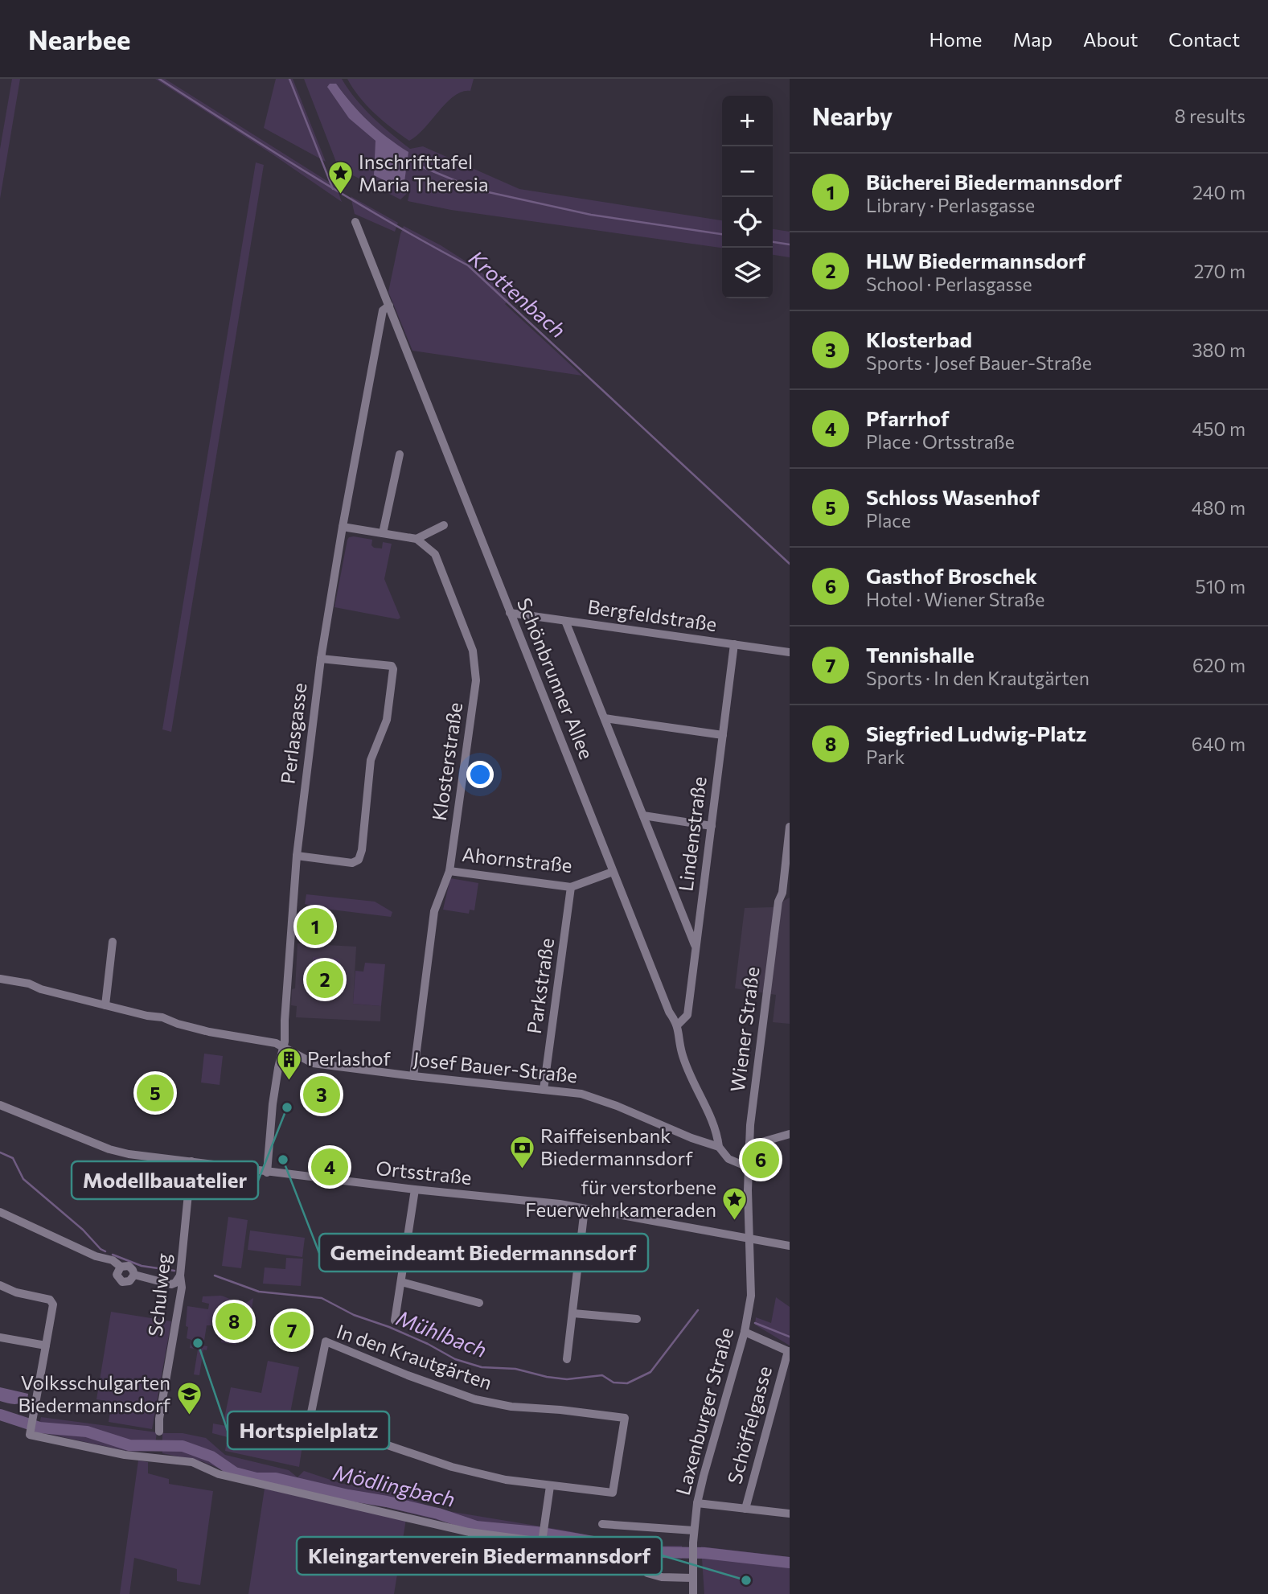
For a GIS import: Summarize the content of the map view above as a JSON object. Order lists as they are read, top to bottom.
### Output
{
  "streets": {
    "street": [
      "Bergfeldstraße",
      "Schönbrunner Allee",
      "Perlasgasse",
      "Klosterstraße",
      "Lindenstraße",
      "Ahornstraße",
      "Parkstraße",
      "Wiener Straße",
      "Josef Bauer-Straße",
      "Ortsstraße",
      "Schulweg",
      "In den Krautgärten",
      "Laxenburger Straße",
      "Schöffelgasse"
    ]
  },
  "crossings": [
    ["Bergfeldstraße", "Schönbrunner Allee"],
    ["Bergfeldstraße", "Lindenstraße"],
    ["Schönbrunner Allee", "Perlasgasse"],
    ["Schönbrunner Allee", "Lindenstraße"],
    ["Schönbrunner Allee", "Ahornstraße"],
    ["Schönbrunner Allee", "Josef Bauer-Straße"],
    ["Perlasgasse", "Josef Bauer-Straße"],
    ["Perlasgasse", "Ortsstraße"],
    ["Klosterstraße", "Ahornstraße"],
    ["Klosterstraße", "Josef Bauer-Straße"],
    ["Ahornstraße", "Parkstraße"],
    ["Parkstraße", "Josef Bauer-Straße"],
    ["Wiener Straße", "Josef Bauer-Straße"],
    ["Wiener Straße", "Ortsstraße"],
    ["Wiener Straße", "Laxenburger Straße"],
    ["Ortsstraße", "Schulweg"],
    ["Ortsstraße", "Laxenburger Straße"]
  ],
  "water": ["Krottenbach", "Mühlbach", "Mödlingbach"],
  "places": {
    "place": ["Inschrifttafel Maria Theresia", "für verstorbene Feuerwehrkameraden"],
    "building": ["Perlashof"],
    "other": [
      "Modellbauatelier",
      "Gemeindeamt Biedermannsdorf",
      "Hortspielplatz",
      "Kleingartenverein Biedermannsdorf"
    ],
    "bank": ["Raiffeisenbank Biedermannsdorf"],
    "school or university": ["Volksschulgarten Biedermannsdorf"]
  },
  "page": {
    "header": "Nearbee",
    "nav": [
      "Home",
      "Map",
      "About",
      "Contact"
    ],
    "heading": ["Nearby", "8 results"],
    "map_buttons": ["+", "−"],
    "list": [
      {
        "mark": "1",
        "name": "Bücherei Biedermannsdorf",
        "note": "Library · Perlasgasse",
        "value": "240 m"
      },
      {
        "mark": "2",
        "name": "HLW Biedermannsdorf",
        "note": "School · Perlasgasse",
        "value": "270 m"
      },
      {
        "mark": "3",
        "name": "Klosterbad",
        "note": "Sports · Josef Bauer-Straße",
        "value": "380 m"
      },
      {
        "mark": "4",
        "name": "Pfarrhof",
        "note": "Place · Ortsstraße",
        "value": "450 m"
      },
      {
        "mark": "5",
        "name": "Schloss Wasenhof",
        "note": "Place",
        "value": "480 m"
      },
      {
        "mark": "6",
        "name": "Gasthof Broschek",
        "note": "Hotel · Wiener Straße",
        "value": "510 m"
      },
      {
        "mark": "7",
        "name": "Tennishalle",
        "note": "Sports · In den Krautgärten",
        "value": "620 m"
      },
      {
        "mark": "8",
        "name": "Siegfried Ludwig-Platz",
        "note": "Park",
        "value": "640 m"
      }
    ],
    "pins": [
      "1",
      "2",
      "5",
      "3",
      "6",
      "4",
      "8",
      "7"
    ]
  }
}
